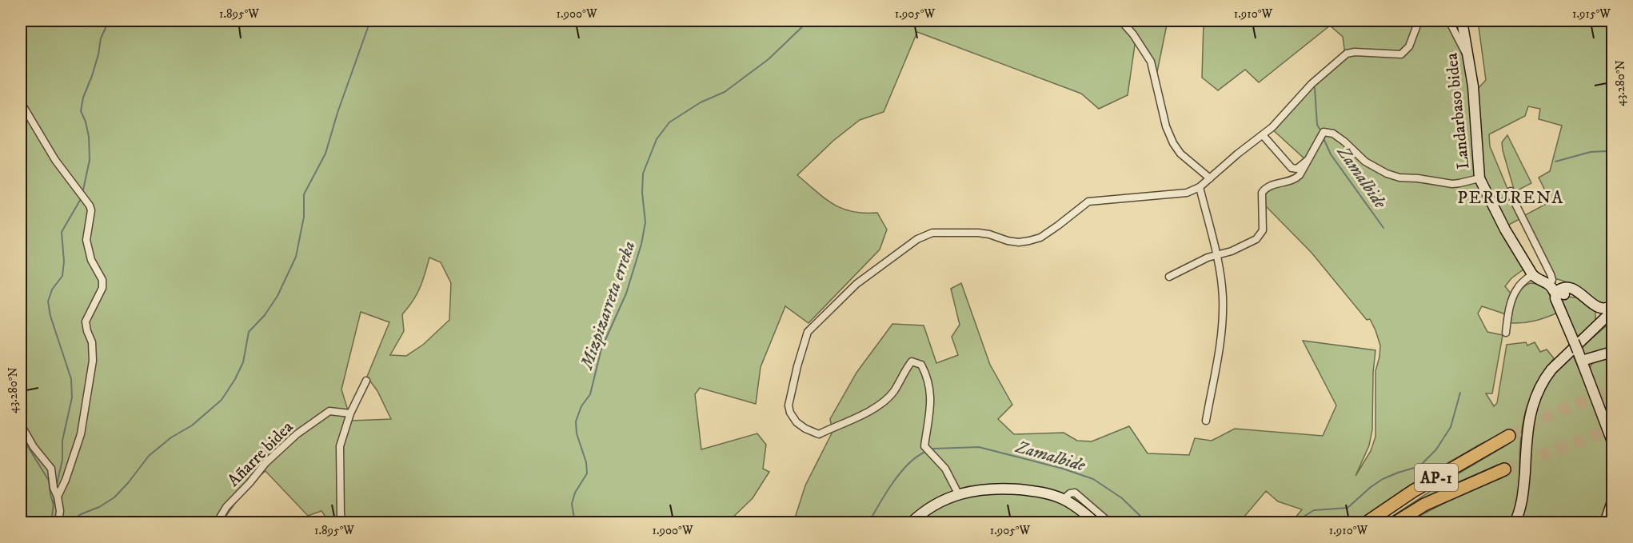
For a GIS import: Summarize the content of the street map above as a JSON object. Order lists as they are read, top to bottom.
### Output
{
  "streets": {
    "highway": ["AP-1"],
    "main road": ["Landarbaso bidea"],
    "street": ["Añarre bidea"]
  },
  "districts": ["PERURENA"],
  "water": ["Zamalbide", "Mizpizarreta erreka"],
  "coordinates": [
    "1.895°W",
    "1.900°W",
    "1.905°W",
    "1.910°W",
    "1.915°W",
    "43.280°N"
  ]
}
